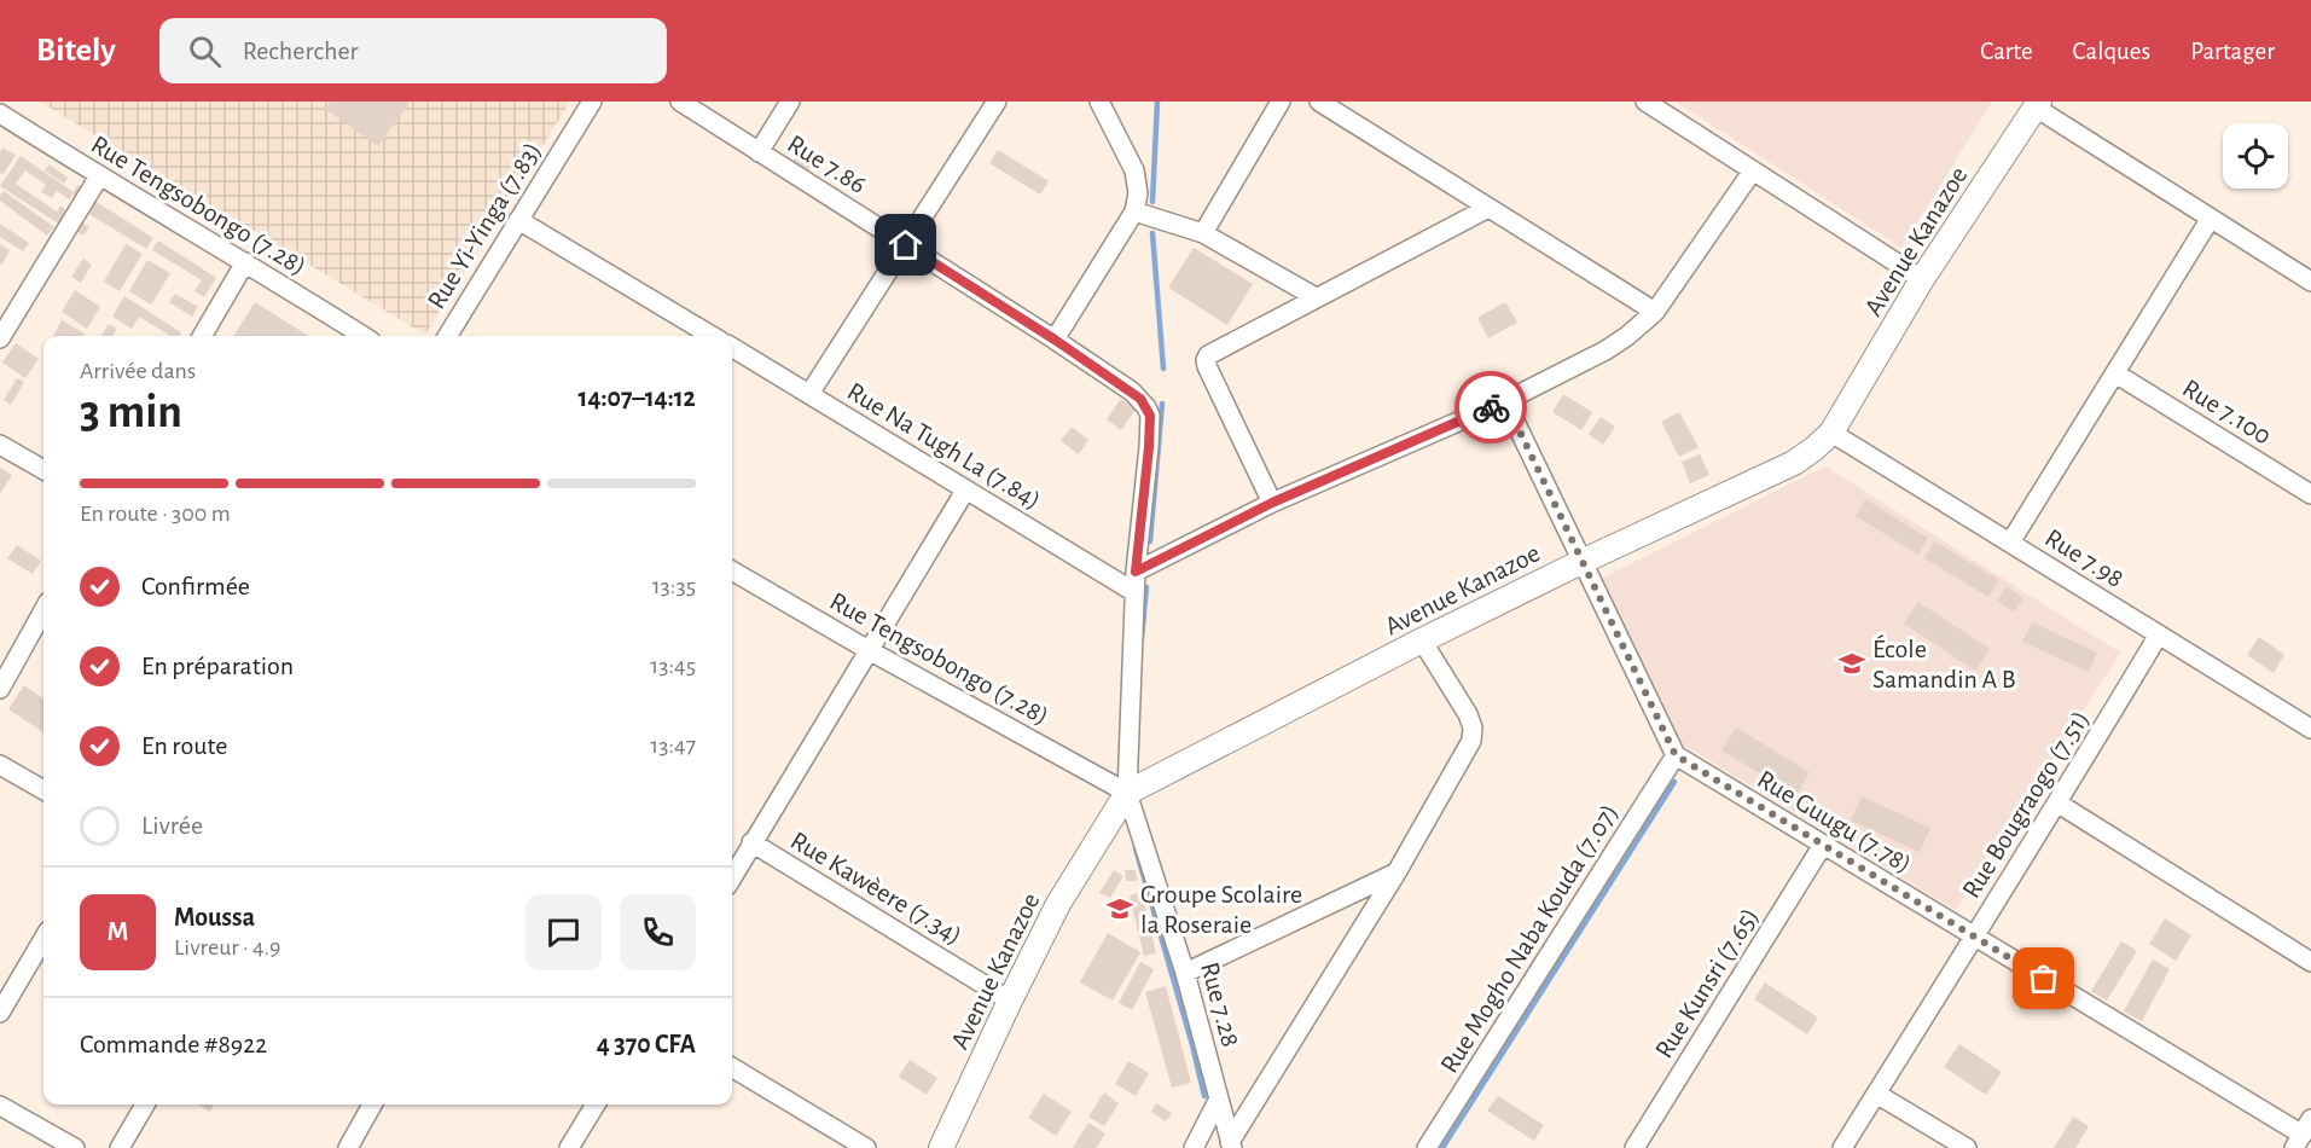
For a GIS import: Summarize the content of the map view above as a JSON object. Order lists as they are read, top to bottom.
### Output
{
  "streets": {
    "street": [
      "Rue 7.86",
      "Rue Tengsobongo (7.28)",
      "Rue Yi-Yinga (7.83)",
      "Avenue Kanazoe",
      "Rue 7.100",
      "Rue Na Tugh La (7.84)",
      "Rue 7.98",
      "Rue Bougraogo (7.51)",
      "Rue Guugu (7.78)",
      "Rue Kawèere (7.34)",
      "Rue Mogho Naba Kouda (7.07)",
      "Rue Kunsri (7.65)",
      "Rue 7.28"
    ]
  },
  "crossings": [
    ["Rue 7.86", "Rue 7.28"],
    ["Rue Tengsobongo (7.28)", "Avenue Kanazoe"],
    ["Rue Tengsobongo (7.28)", "Rue 7.28"],
    ["Avenue Kanazoe", "Rue 7.98"],
    ["Avenue Kanazoe", "Rue Kawèere (7.34)"],
    ["Avenue Kanazoe", "Rue 7.28"],
    ["Rue Na Tugh La (7.84)", "Rue 7.28"],
    ["Rue 7.98", "Rue Bougraogo (7.51)"],
    ["Rue Bougraogo (7.51)", "Rue Guugu (7.78)"],
    ["Rue Guugu (7.78)", "Rue Mogho Naba Kouda (7.07)"],
    ["Rue Guugu (7.78)", "Rue Kunsri (7.65)"]
  ],
  "places": {
    "school or university": ["École Samandin A B", "Groupe Scolaire la Roseraie"]
  },
  "page": {
    "header": "Bitely",
    "search": "Rechercher",
    "nav": ["Carte", "Calques", "Partager"],
    "heading": ["3 min", "Arrivée dans", "14:07–14:12"],
    "panel": [
      "Moussa",
      "Livreur · 4.9",
      "Commande #8922",
      "4 370 CFA"
    ],
    "bar": "En route · 300 m",
    "list": [
      ["Confirmée", "13:35"],
      ["En préparation", "13:45"],
      ["En route", "13:47"],
      "Livrée"
    ],
    "round": "M"
  }
}
